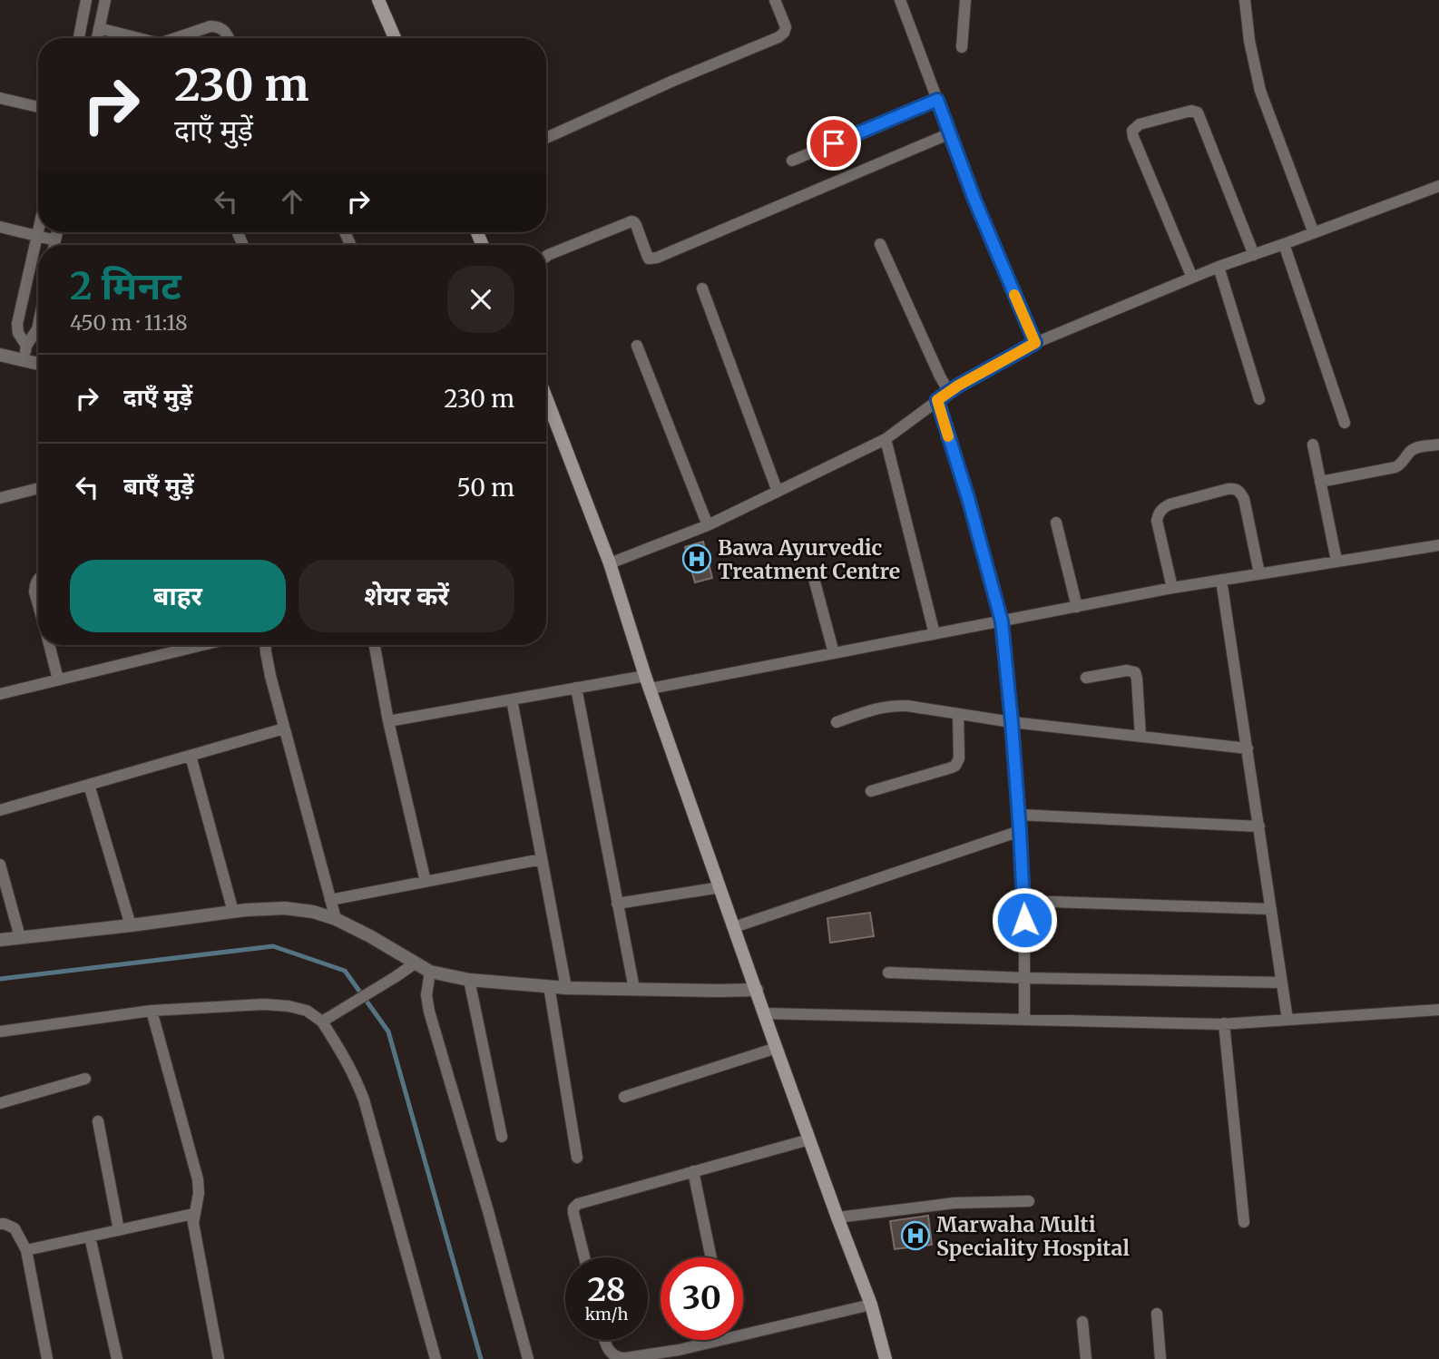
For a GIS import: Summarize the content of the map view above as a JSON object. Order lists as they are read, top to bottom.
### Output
{
  "places": {
    "hospital": ["Bawa Ayurvedic Treatment Centre", "Marwaha Multi Speciality Hospital"]
  },
  "page": {
    "turn": ["230 m", "दाएँ मुड़ें"],
    "heading": ["2 मिनट", "450 m · 11:18"],
    "list": [
      {
        "name": "दाएँ मुड़ें",
        "value": "230 m"
      },
      {
        "name": "बाएँ मुड़ें",
        "value": "50 m"
      }
    ],
    "buttons": ["बाहर", "शेयर करें"],
    "speed": "28 km/h",
    "limit": "30"
  }
}
